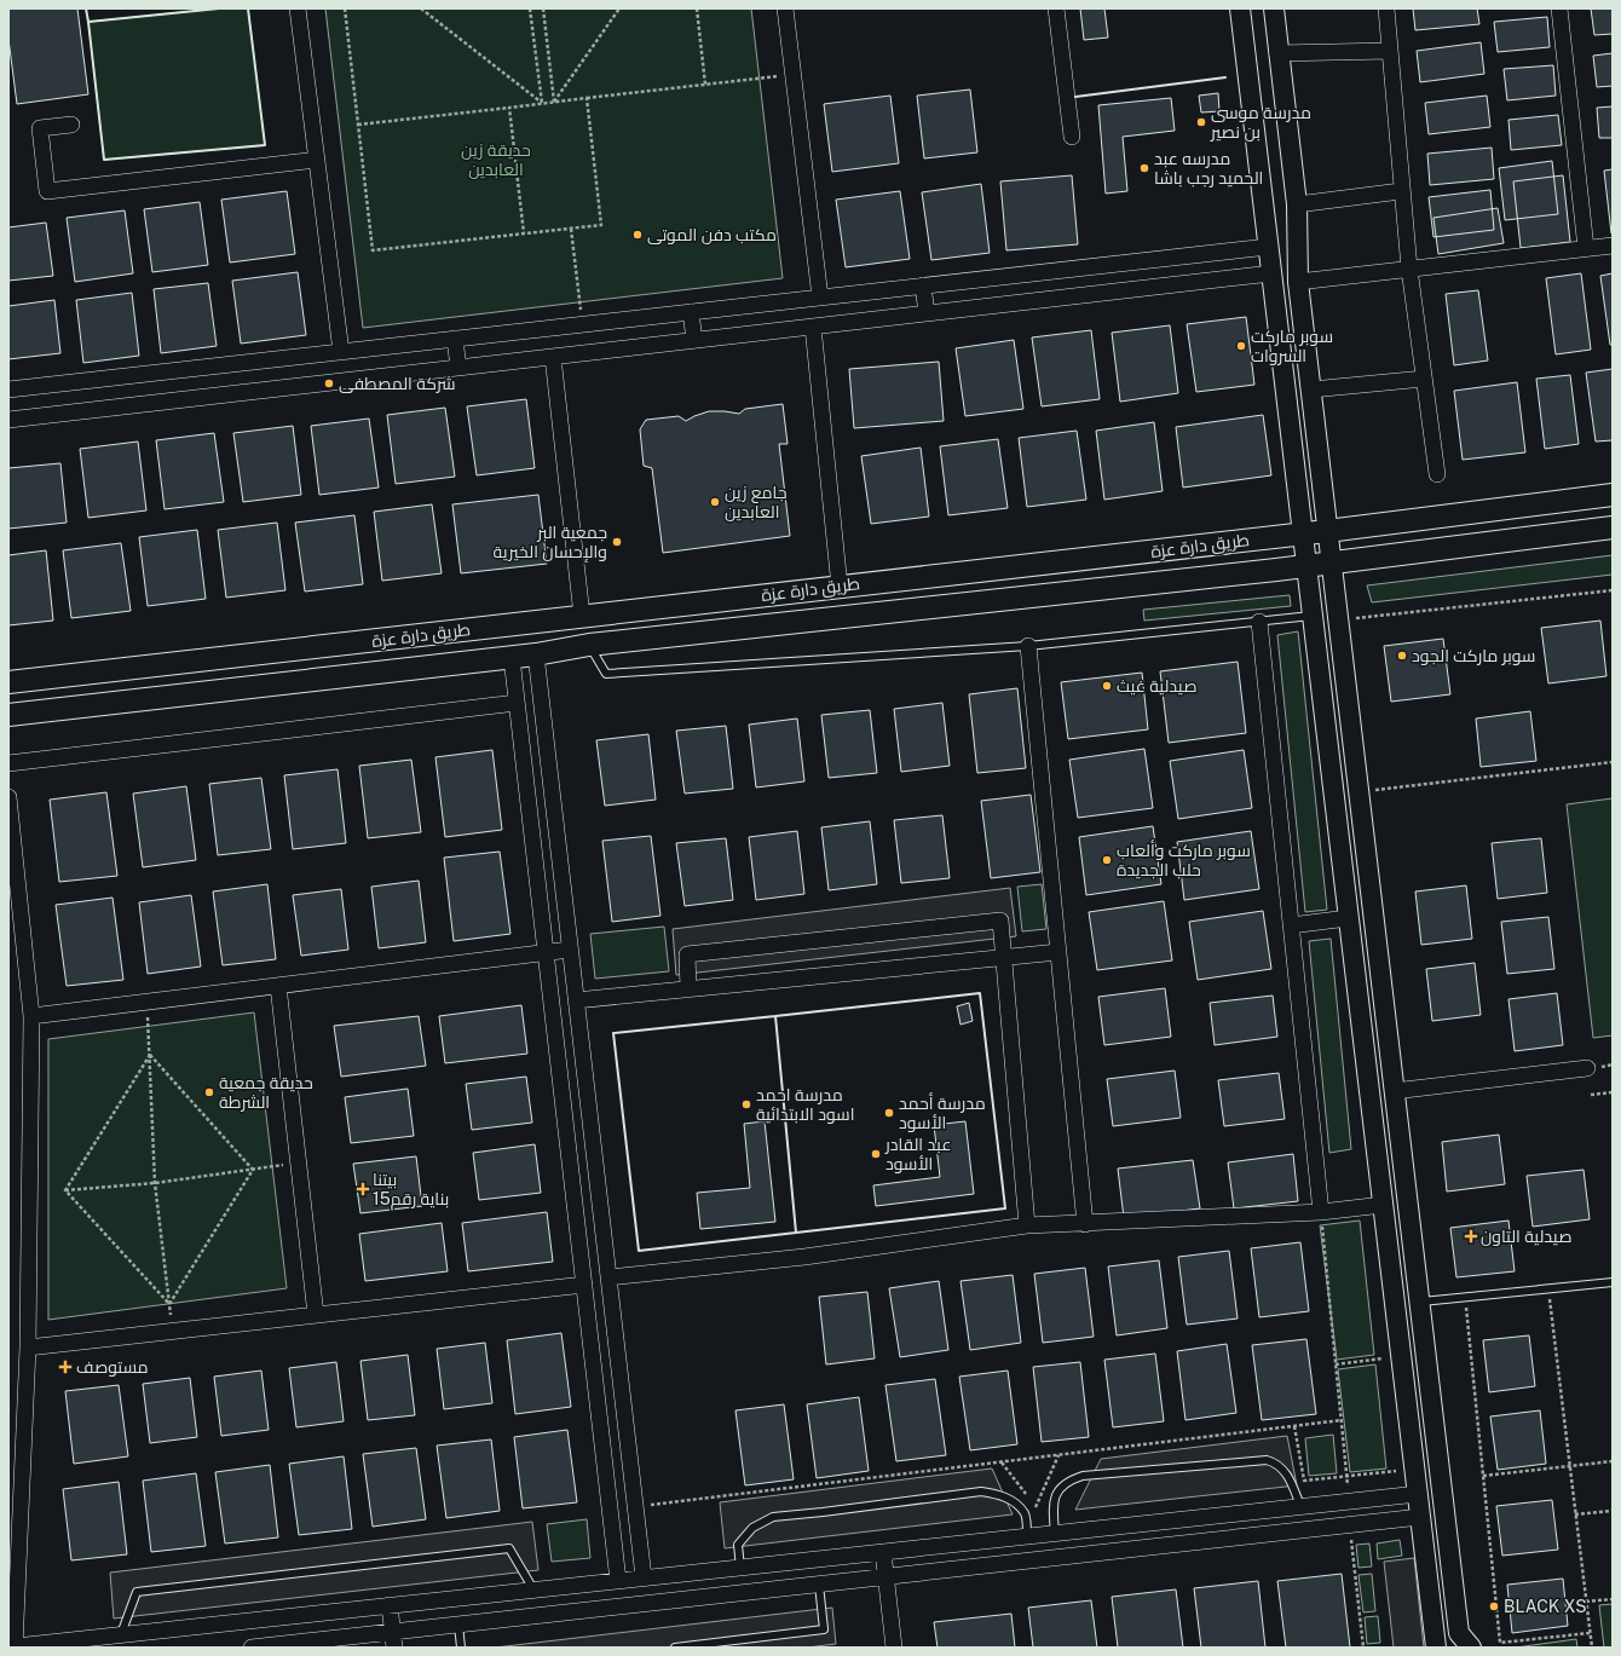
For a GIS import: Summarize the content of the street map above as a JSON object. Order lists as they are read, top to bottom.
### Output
{
  "streets": {
    "main road": ["طريق دارة عزة"]
  },
  "parks": ["حديقة زين العابدين"],
  "places": {
    "other": [
      "مدرسة موسى بن نصير",
      "مدرسه عبد الحميد رجب باشا",
      "مكتب دفن الموتى",
      "سوبر ماركت السروات",
      "شركة المصطفى",
      "جامع زين العابدين",
      "جمعية البر والإحسان الخيرية",
      "سوبر ماركت الجود",
      "صيدلية غيث",
      "سوبر ماركت وألعاب حلب الجديدة",
      "حديقة جمعية الشرطة",
      "مدرسة احمد اسود الابتدائية",
      "مدرسة أحمد الأسود",
      "عبد القادر الأسود",
      "BLACK XS"
    ],
    "health": ["بيتنا بناية رقم15", "صيدلية التاون", "مستوصف"]
  }
}
